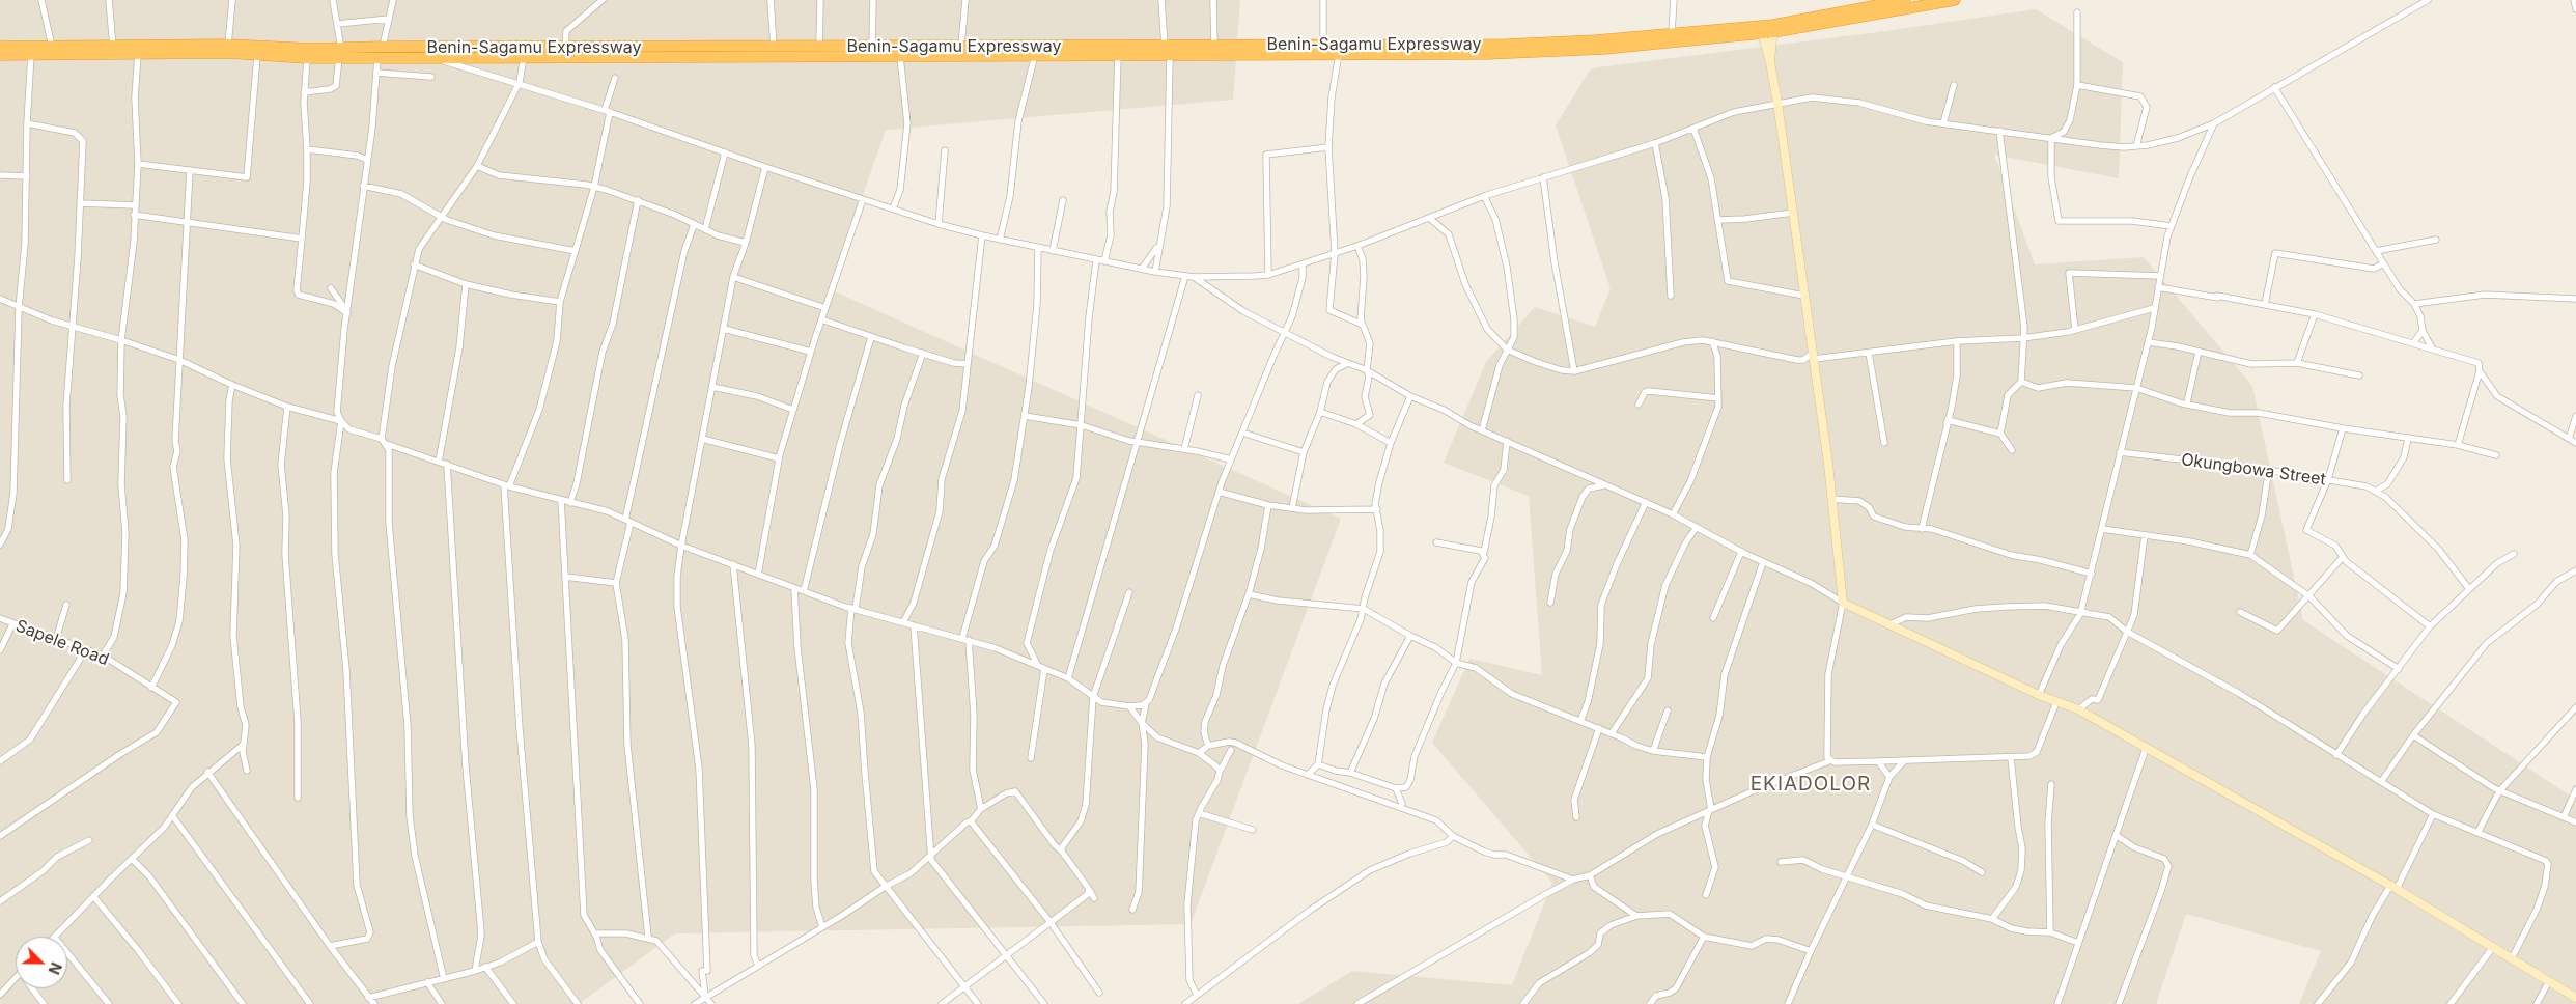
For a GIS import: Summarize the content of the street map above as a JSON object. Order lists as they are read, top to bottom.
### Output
{
  "streets": {
    "highway": ["Benin-Sagamu Expressway"],
    "street": ["Okungbowa Street", "Sapele Road"]
  },
  "districts": ["EKIADOLOR"],
  "north": "bottom right"
}
